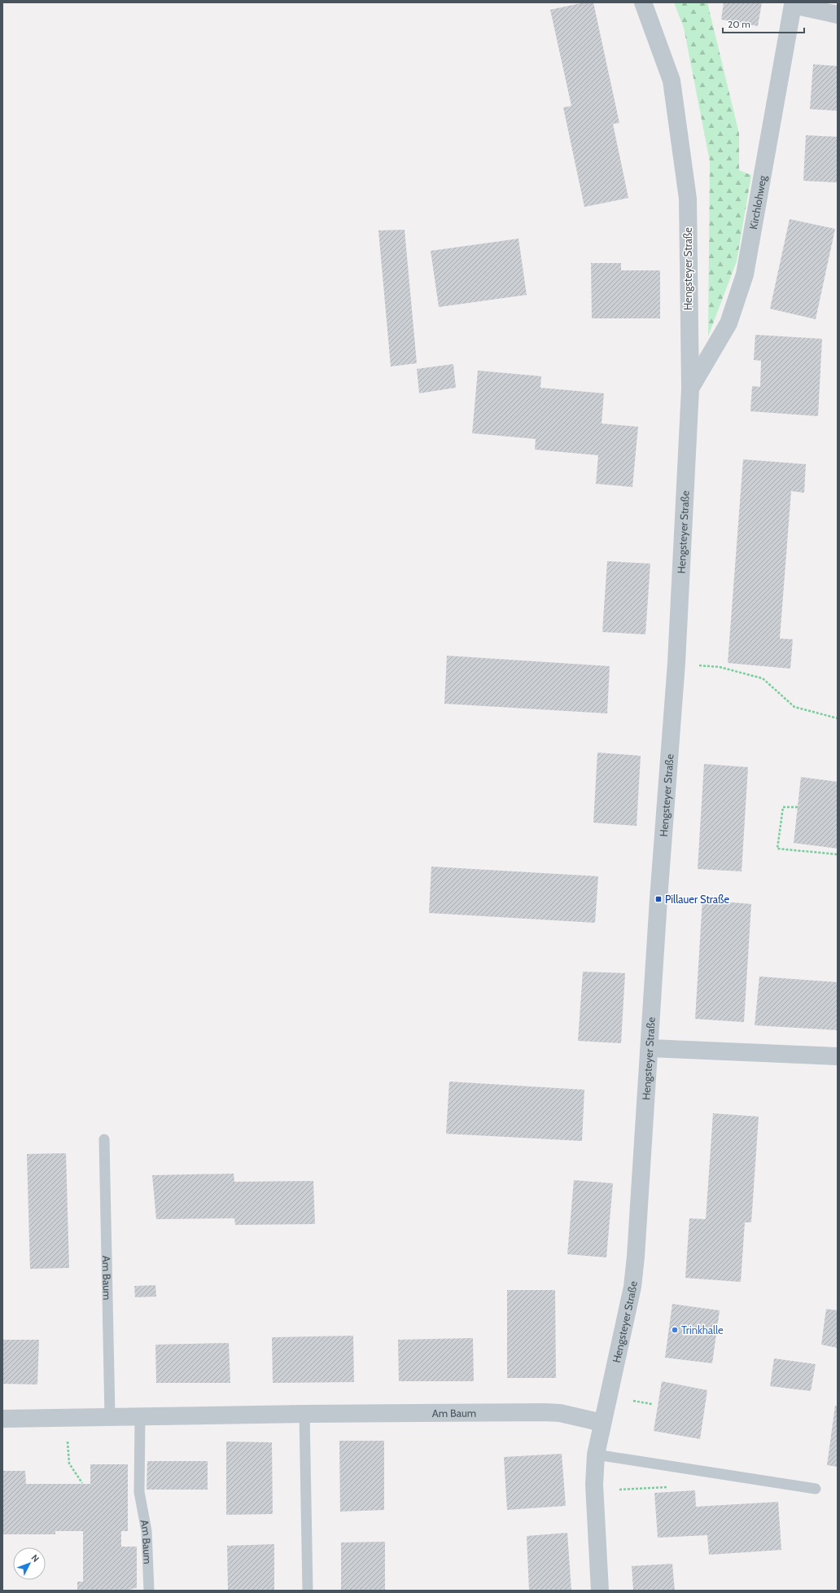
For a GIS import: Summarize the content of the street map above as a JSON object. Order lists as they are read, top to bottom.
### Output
{
  "streets": {
    "street": ["Kirchlohweg", "Hengsteyer Straße", "Am Baum"]
  },
  "crossings": [
    ["Kirchlohweg", "Hengsteyer Straße"],
    ["Hengsteyer Straße", "Am Baum"]
  ],
  "places": {
    "transit": ["Pillauer Straße"],
    "other": ["Trinkhalle"]
  },
  "scale_bar": "20 m",
  "north": "top right"
}
